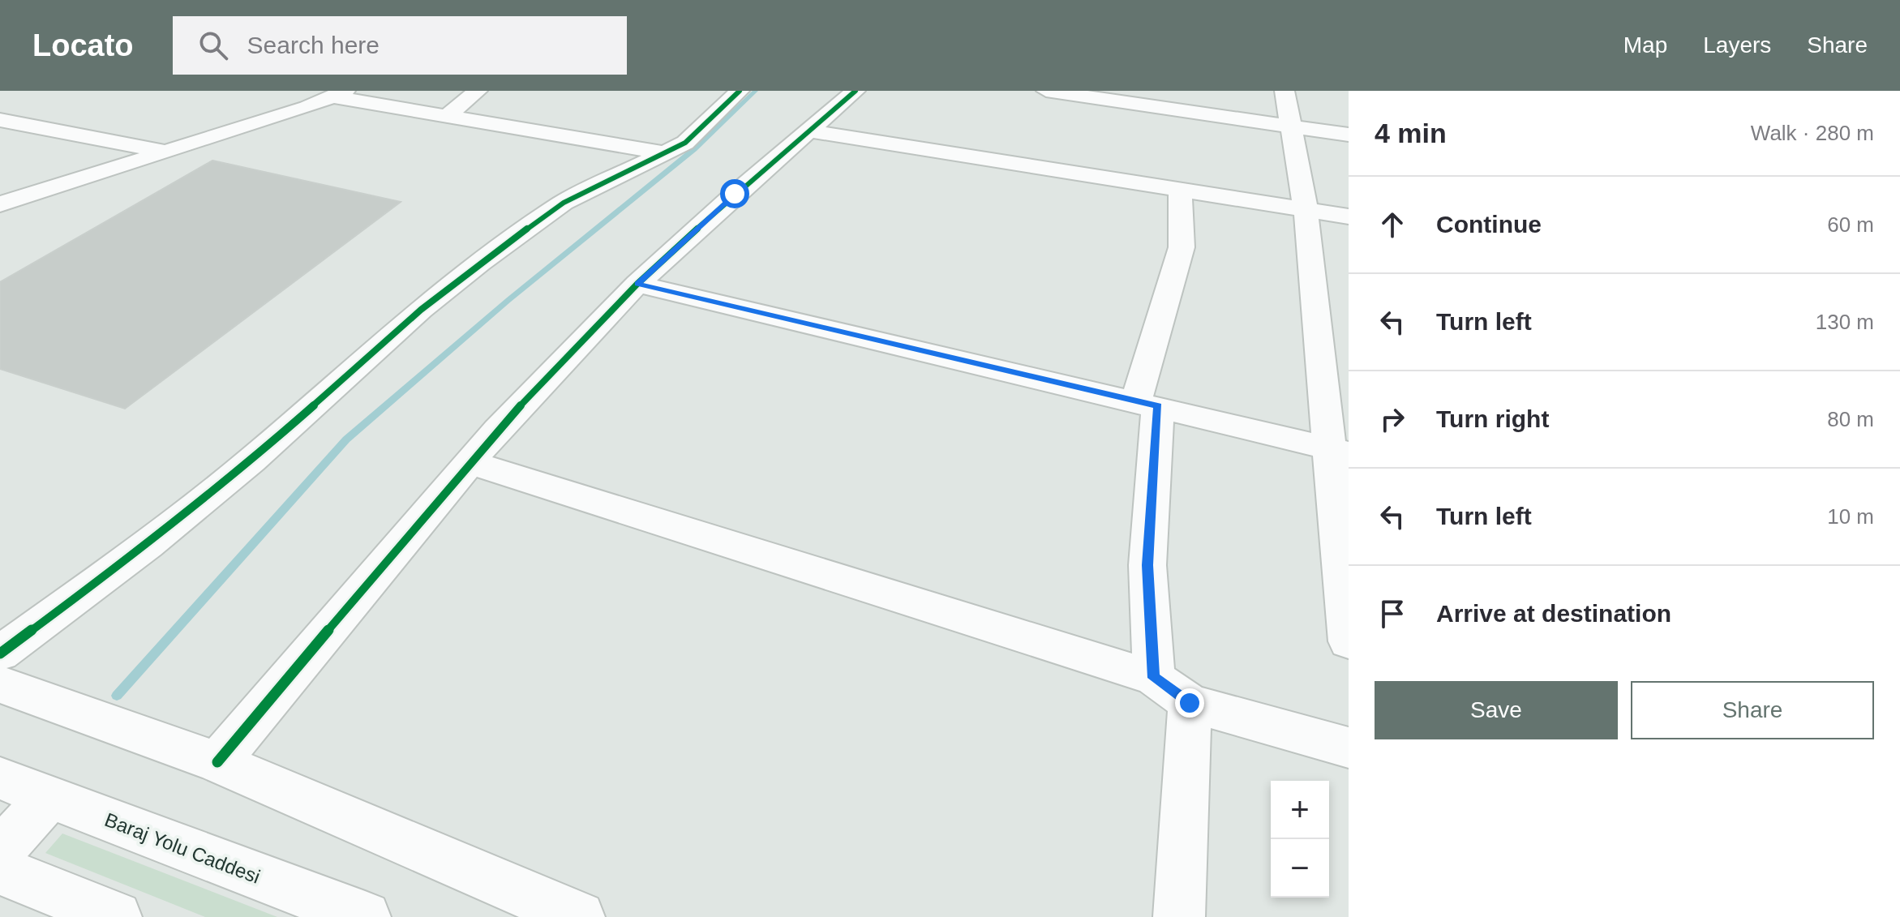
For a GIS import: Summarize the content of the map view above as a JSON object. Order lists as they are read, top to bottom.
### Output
{
  "streets": {
    "street": ["Baraj Yolu Caddesi"]
  },
  "page": {
    "header": "Locato",
    "search": "Search here",
    "nav": ["Map", "Layers", "Share"],
    "heading": ["4 min", "Walk · 280 m"],
    "list": [
      ["Continue", "60 m"],
      ["Turn left", "130 m"],
      ["Turn right", "80 m"],
      ["Turn left", "10 m"],
      "Arrive at destination"
    ],
    "buttons": ["Save", "Share"],
    "map_buttons": ["+", "−"]
  }
}
